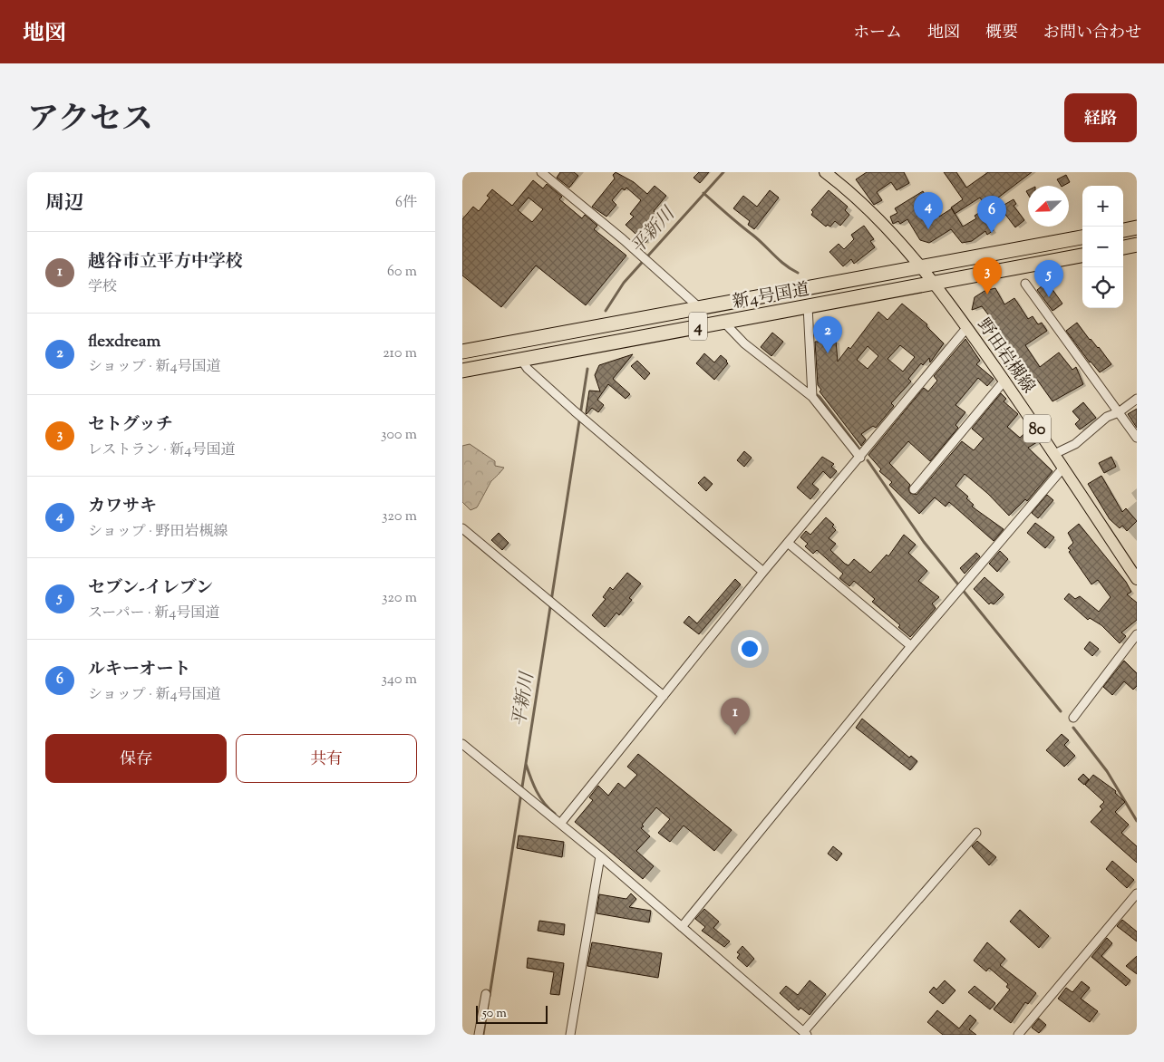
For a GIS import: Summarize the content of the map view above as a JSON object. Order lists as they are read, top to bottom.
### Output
{
  "streets": {
    "highway": ["新4号国道", "4"],
    "main road": ["野田岩槻線", "80"]
  },
  "crossings": [
    ["新4号国道", "野田岩槻線"]
  ],
  "water": ["平新川"],
  "scale_bar": "50 m",
  "north": "bottom left",
  "page": {
    "header": "地図",
    "nav": [
      "ホーム",
      "地図",
      "概要",
      "お問い合わせ"
    ],
    "title": "アクセス",
    "buttons": [
      "経路",
      ["保存", "共有"]
    ],
    "heading": ["周辺", "6件"],
    "map_buttons": ["+", "−"],
    "pins": [
      "4",
      "6",
      "3",
      "5",
      "2",
      "1"
    ],
    "list": [
      {
        "mark": "1",
        "name": "越谷市立平方中学校",
        "note": "学校",
        "value": "60 m"
      },
      {
        "mark": "2",
        "name": "flexdream",
        "note": "ショップ · 新4号国道",
        "value": "210 m"
      },
      {
        "mark": "3",
        "name": "セトグッチ",
        "note": "レストラン · 新4号国道",
        "value": "300 m"
      },
      {
        "mark": "4",
        "name": "カワサキ",
        "note": "ショップ · 野田岩槻線",
        "value": "320 m"
      },
      {
        "mark": "5",
        "name": "セブン-イレブン",
        "note": "スーパー · 新4号国道",
        "value": "320 m"
      },
      {
        "mark": "6",
        "name": "ルキーオート",
        "note": "ショップ · 新4号国道",
        "value": "340 m"
      }
    ],
    "scale": "50 m"
  }
}
